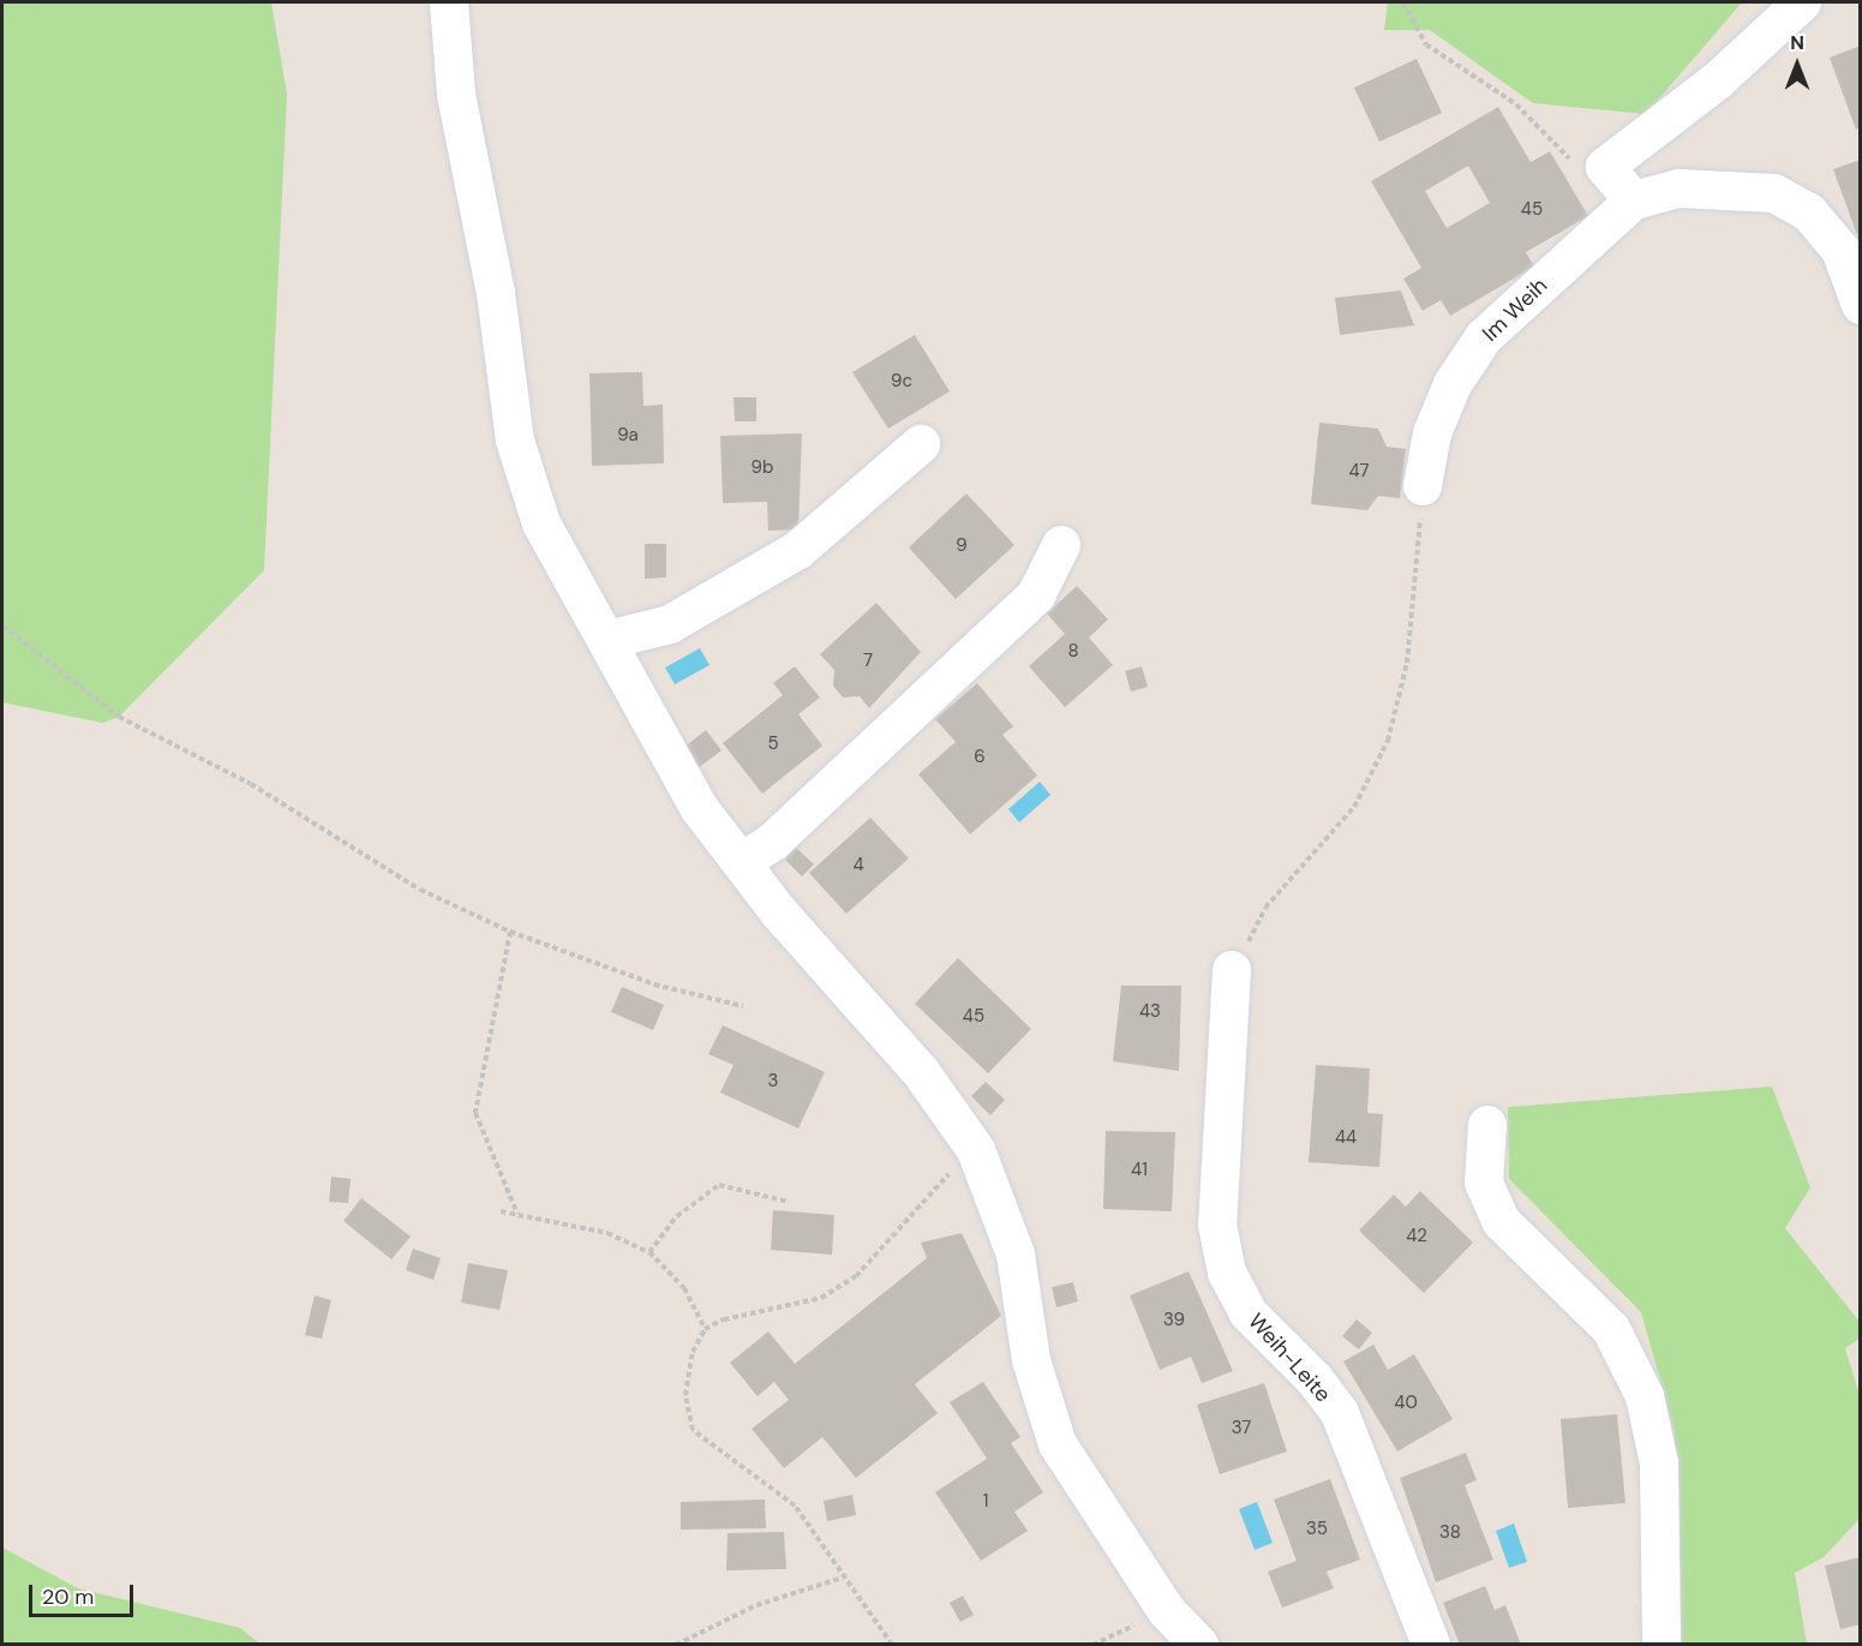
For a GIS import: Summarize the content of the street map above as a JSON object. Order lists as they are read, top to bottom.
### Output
{
  "streets": {
    "street": ["Im Weih", "Weih-Leite"]
  },
  "house_numbers": [
    "45",
    "9c",
    "9a",
    "9b",
    "47",
    "9",
    "8",
    "7",
    "5",
    "6",
    "4",
    "43",
    "45",
    "3",
    "44",
    "41",
    "42",
    "39",
    "40",
    "37",
    "1",
    "35",
    "38"
  ],
  "scale_bar": "20 m",
  "north": "top"
}
